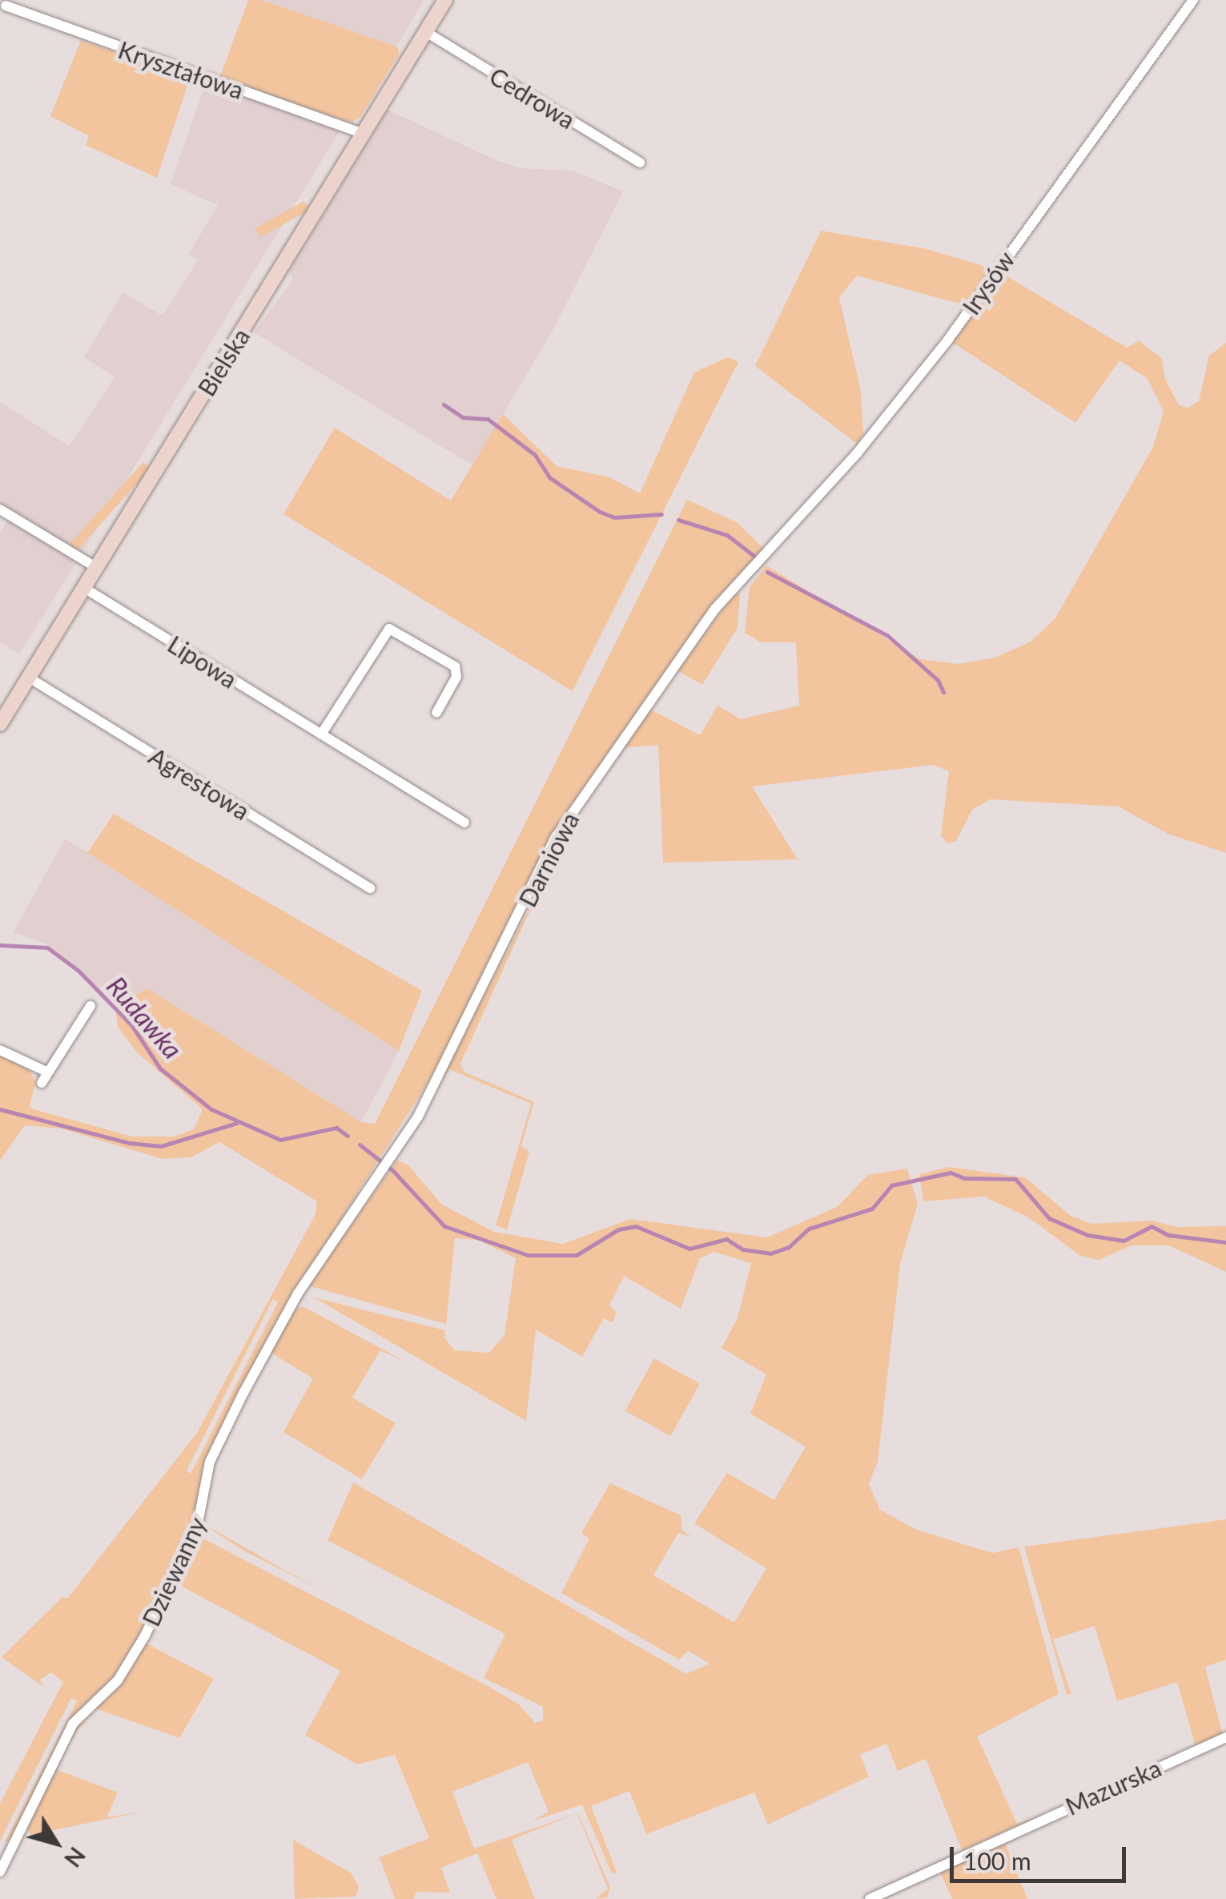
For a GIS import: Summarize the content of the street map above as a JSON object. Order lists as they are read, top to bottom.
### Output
{
  "streets": {
    "main road": ["Bielska"],
    "street": [
      "Kryształowa",
      "Cedrowa",
      "Irysów",
      "Lipowa",
      "Agrestowa",
      "Darniowa",
      "Dziewanny",
      "Mazurska"
    ]
  },
  "crossings": [
    ["Kryształowa", "Bielska"],
    ["Cedrowa", "Bielska"],
    ["Irysów", "Darniowa"],
    ["Bielska", "Lipowa"],
    ["Bielska", "Agrestowa"],
    ["Darniowa", "Dziewanny"]
  ],
  "water": ["Rudawka"],
  "scale_bar": "100 m",
  "north": "bottom right"
}
